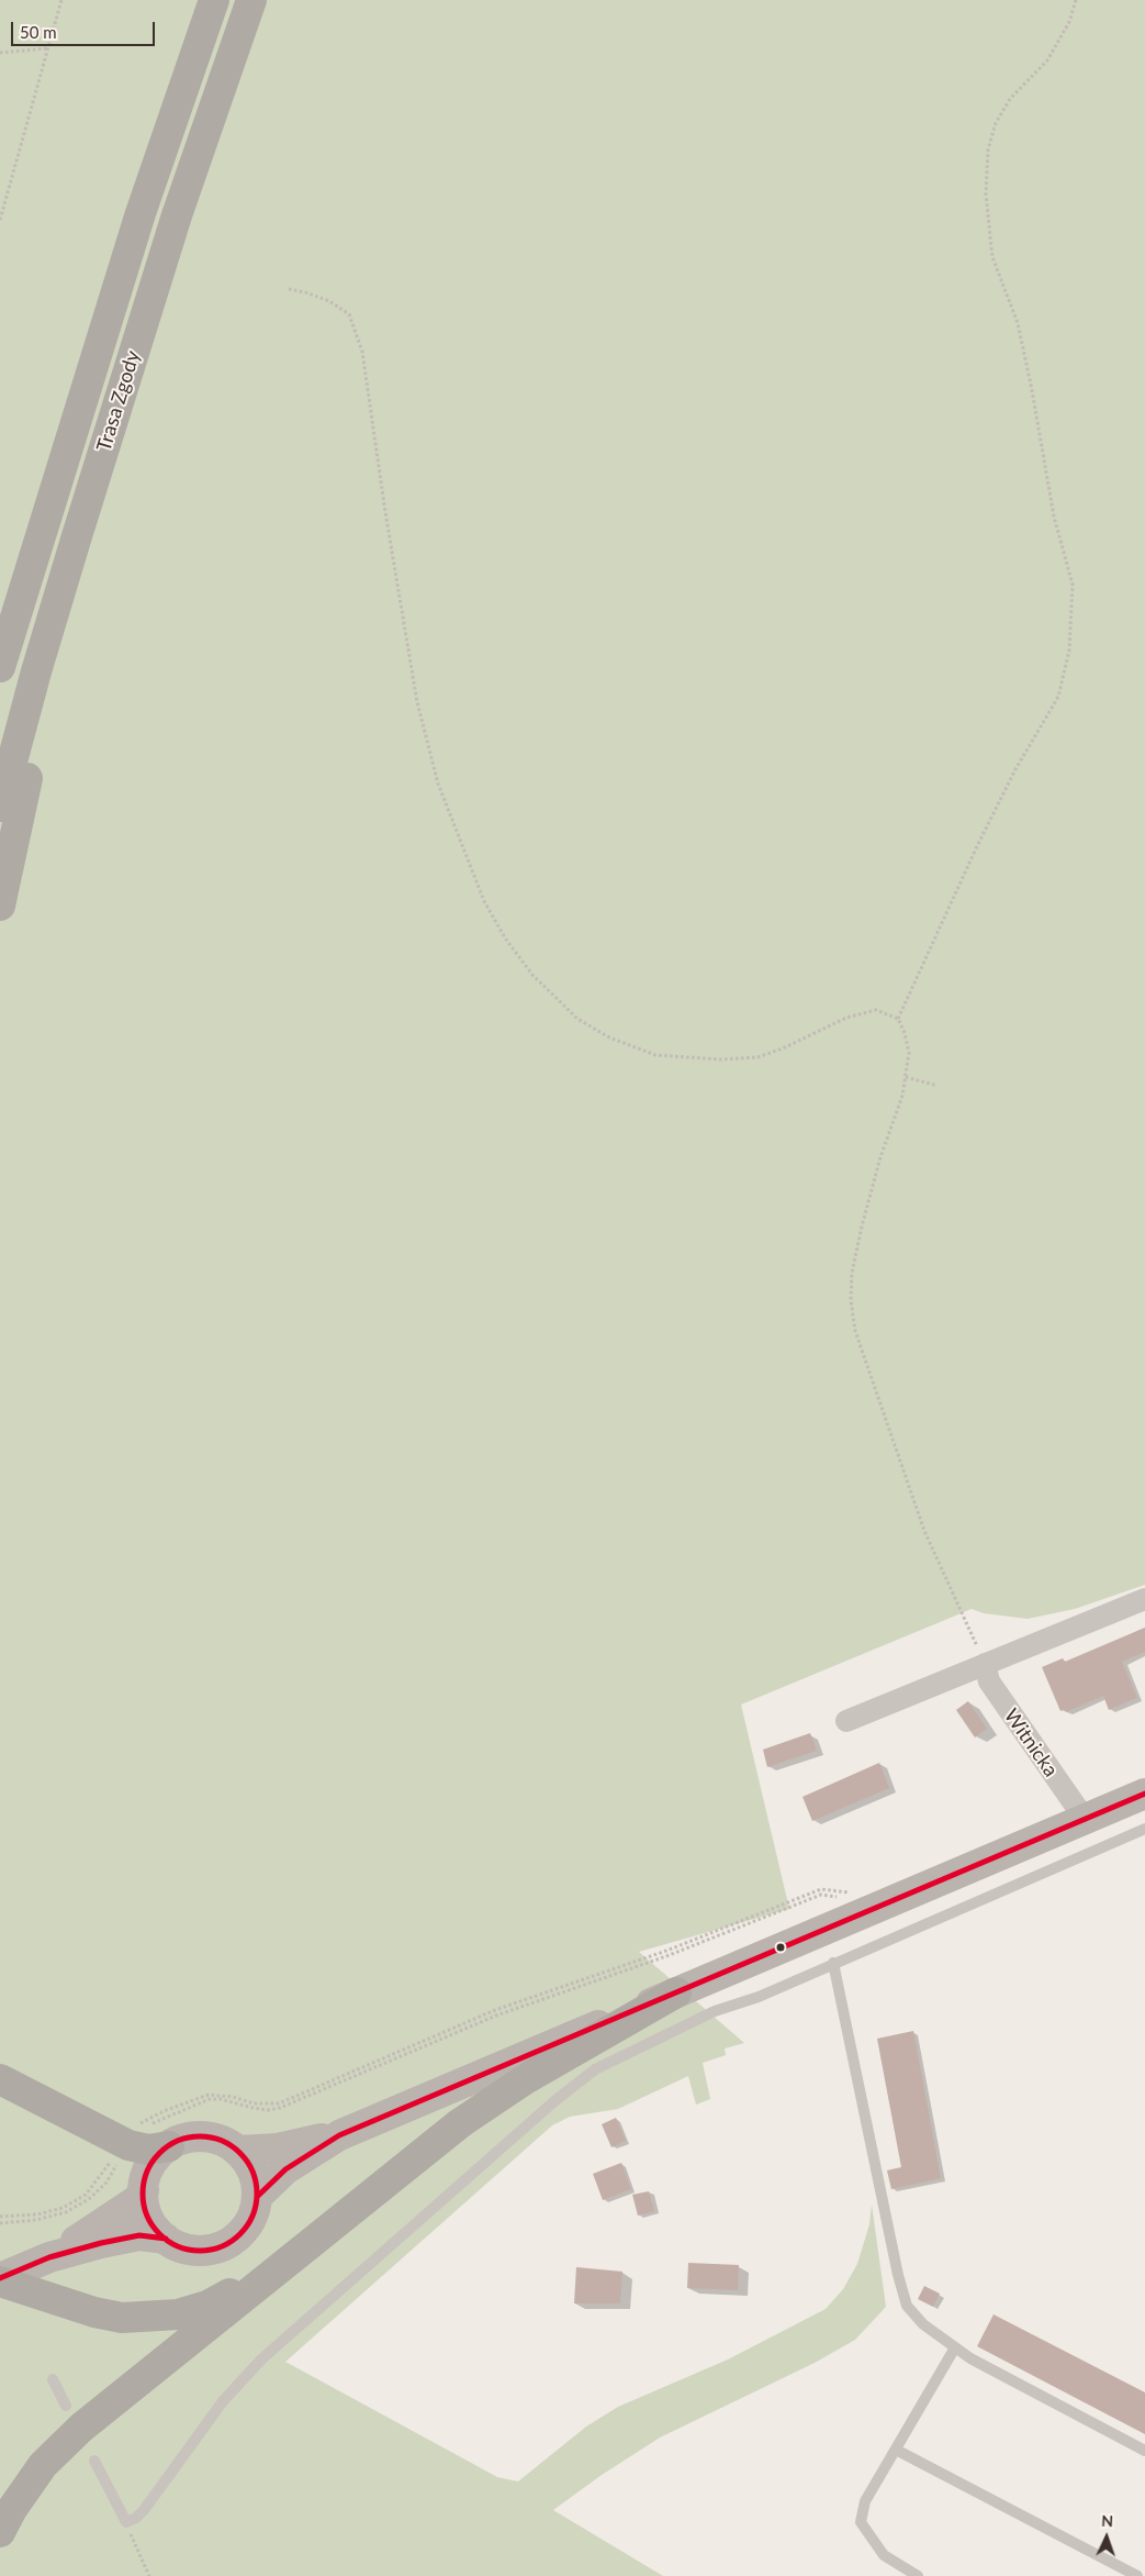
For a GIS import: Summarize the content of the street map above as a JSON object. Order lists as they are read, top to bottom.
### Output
{
  "streets": {
    "highway": ["Trasa Zgody"],
    "street": ["Witnicka"]
  },
  "scale_bar": "50 m",
  "north": "top"
}
